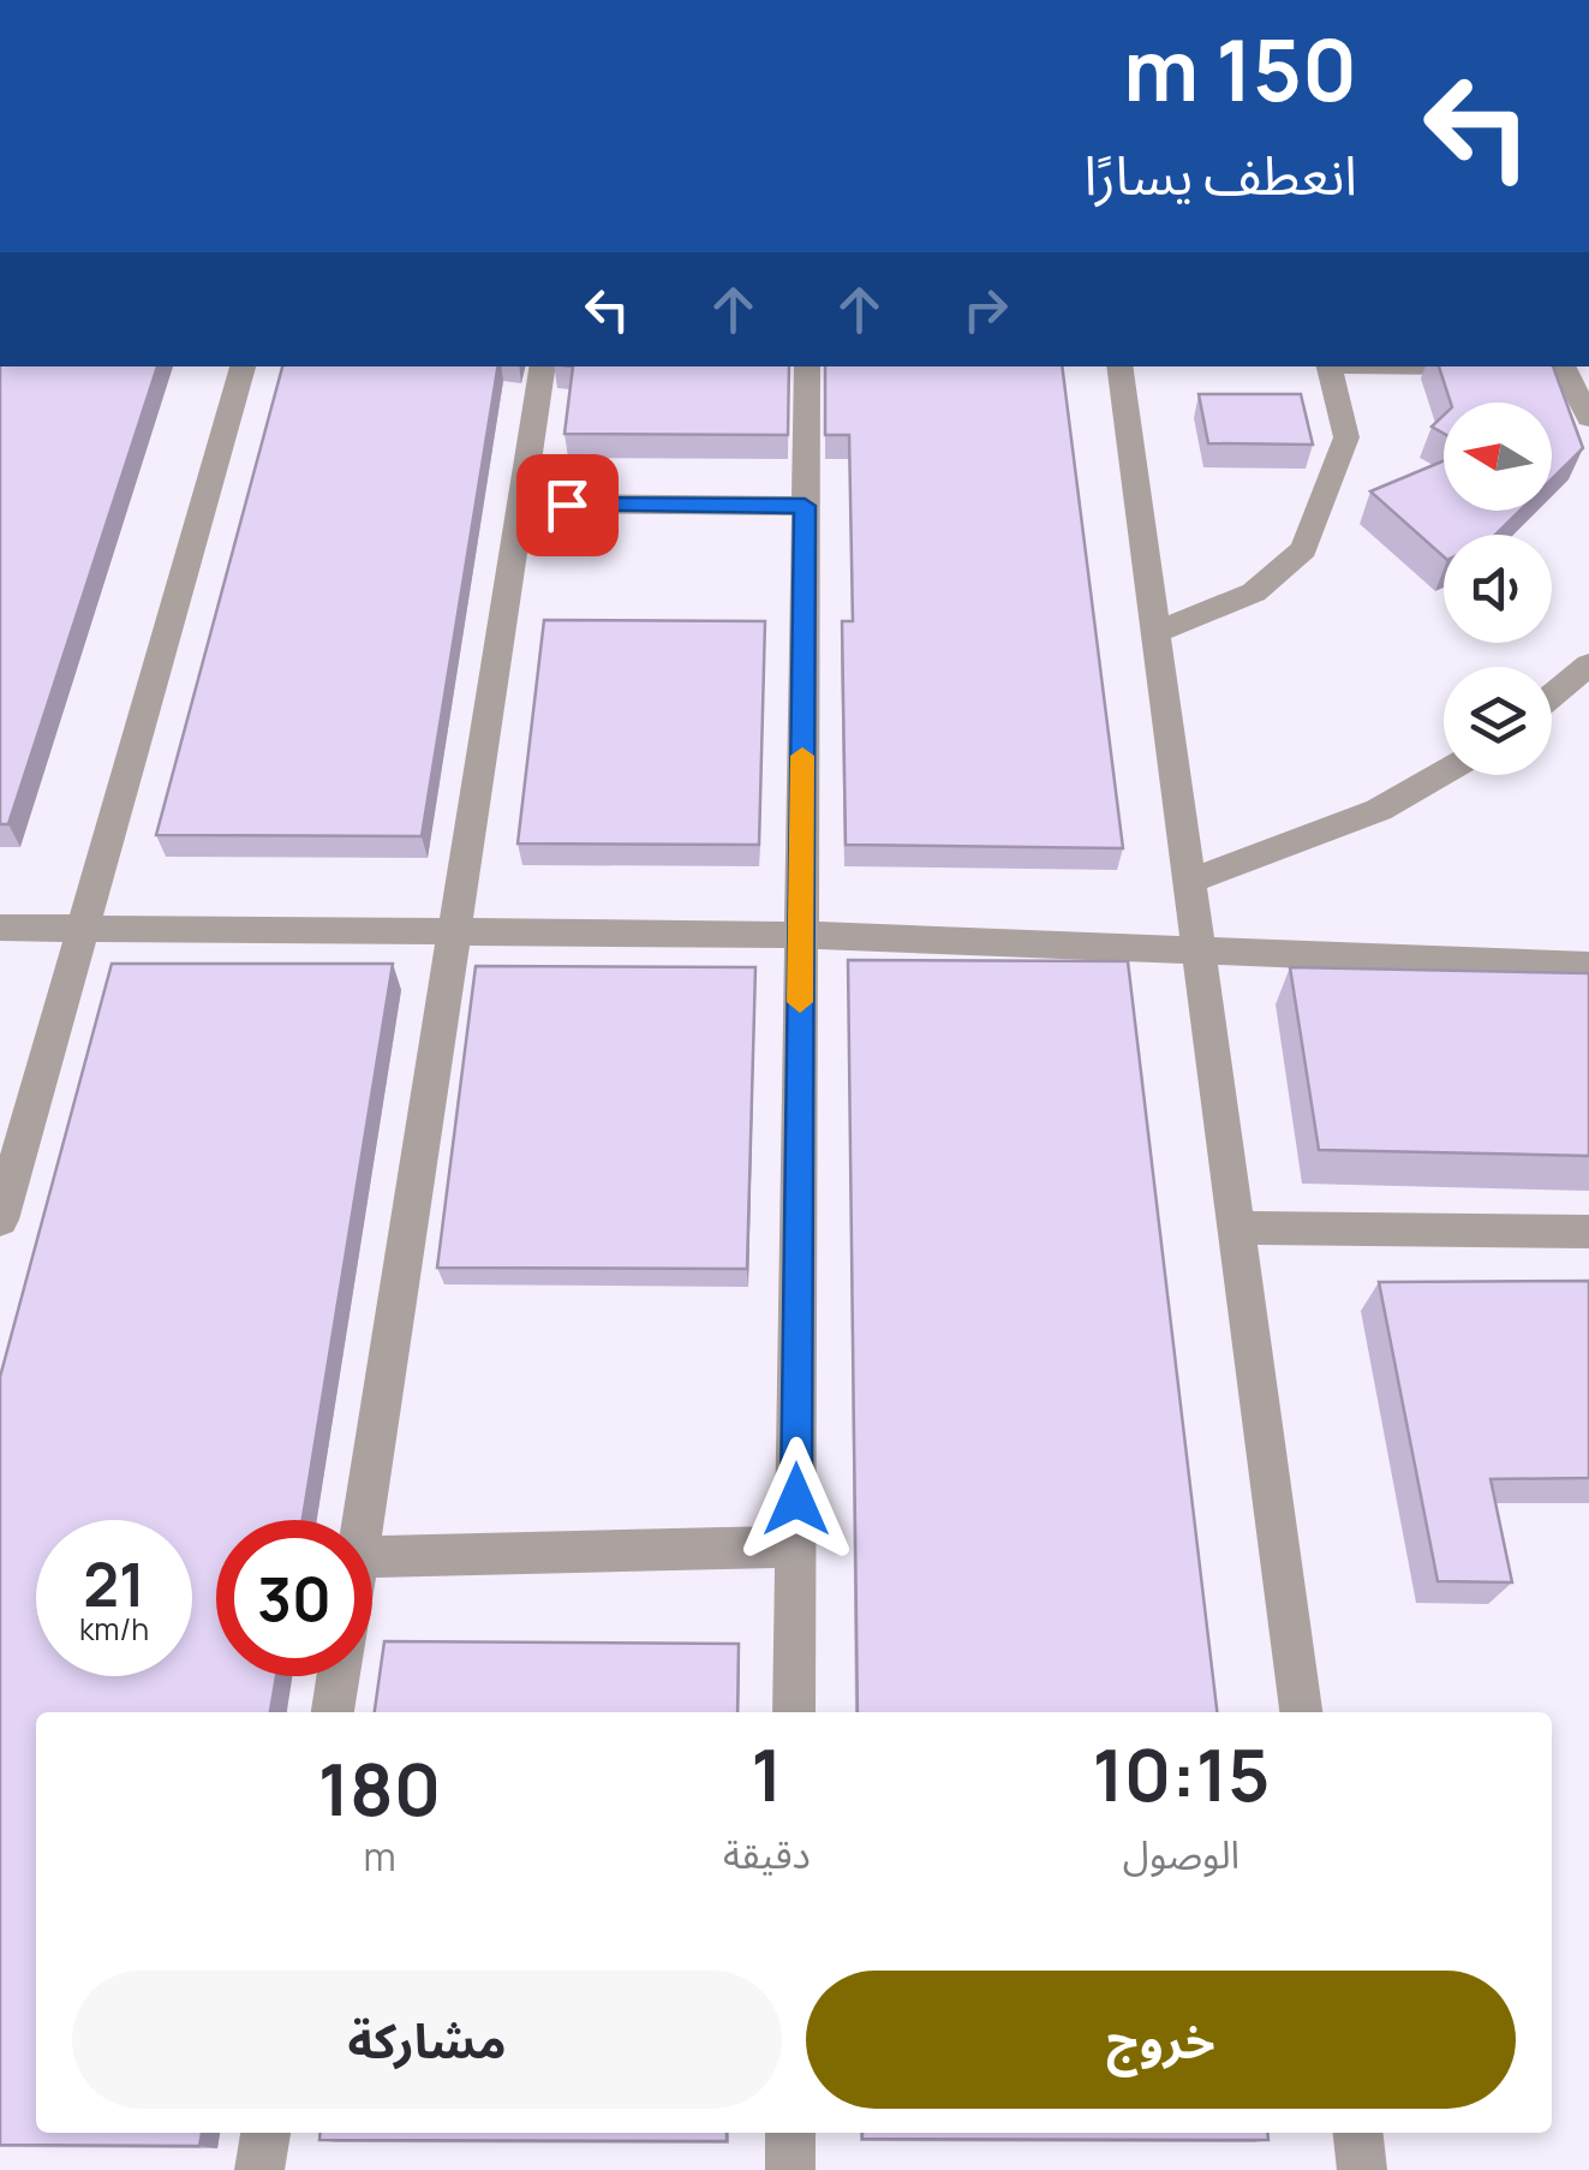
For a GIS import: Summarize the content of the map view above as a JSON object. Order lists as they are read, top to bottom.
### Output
{
  "north": "left",
  "page": {
    "turn": ["150 m", "انعطف يسارًا"],
    "speed": "21 km/h",
    "limit": "30",
    "eta": [
      "10:15",
      "الوصول",
      "1",
      "دقيقة",
      "180",
      "m"
    ],
    "buttons": ["خروج", "مشاركة"]
  }
}
